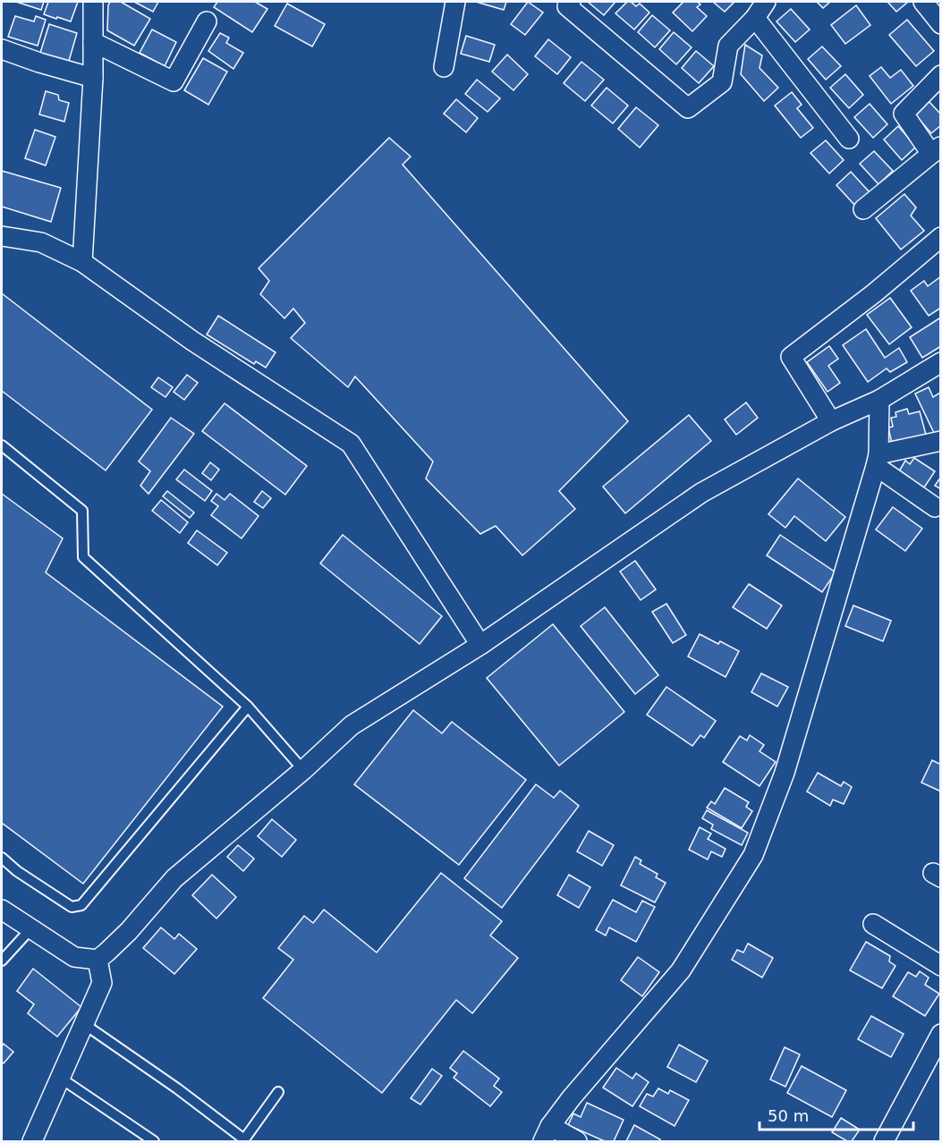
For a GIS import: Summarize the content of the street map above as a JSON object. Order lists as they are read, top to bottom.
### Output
{
  "scale_bar": "50 m"
}
